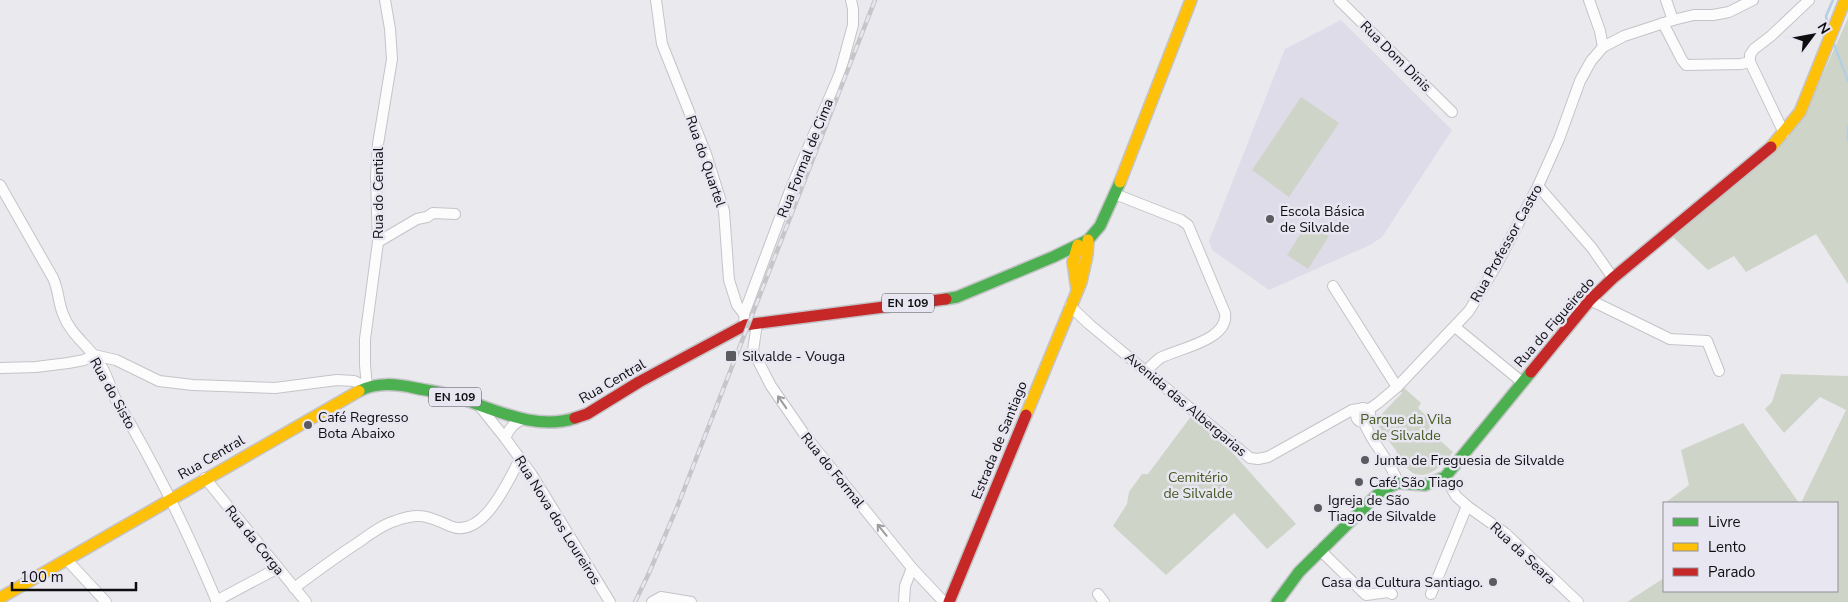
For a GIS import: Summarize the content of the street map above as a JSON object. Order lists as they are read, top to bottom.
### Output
{
  "streets": {
    "main road": [
      "EN 109",
      "Rua do Figueiredo",
      "Rua Central",
      "Estrada de Santiago"
    ],
    "street": [
      "Rua Dom Dinis",
      "Rua Formal de Cima",
      "Rua do Quartel",
      "Rua do Cential",
      "Rua Professor Castro",
      "Rua do Sisto",
      "Avenida das Albergarias",
      "Rua do Formal",
      "Rua Nova dos Loureiros",
      "Rua da Corga",
      "Rua da Seara"
    ]
  },
  "crossings": [
    ["Rua Formal de Cima", "Rua do Quartel"],
    ["Rua Formal de Cima", "Rua Central"],
    ["Rua do Quartel", "Rua Central"],
    ["Rua do Cential", "Rua Central"],
    ["Rua Professor Castro", "Avenida das Albergarias"],
    ["EN 109", "Rua Central"],
    ["EN 109", "Rua do Sisto"],
    ["Rua do Figueiredo", "Rua da Seara"],
    ["Rua Central", "Rua do Sisto"],
    ["Rua Central", "Estrada de Santiago"],
    ["Rua Central", "Rua do Formal"],
    ["Rua Central", "Rua Nova dos Loureiros"],
    ["Rua Central", "Rua da Corga"],
    ["Avenida das Albergarias", "Estrada de Santiago"]
  ],
  "one_way": ["Rua do Formal"],
  "parks": ["Parque da Vila de Silvalde", "Cemitério de Silvalde"],
  "places": {
    "other": [
      "Escola Básica de Silvalde",
      "Café Regresso Bota Abaixo",
      "Junta de Freguesia de Silvalde",
      "Café São Tiago",
      "Igreja de São Tiago de Silvalde",
      "Casa da Cultura Santiago."
    ],
    "transit": ["Silvalde - Vouga"]
  },
  "legend": ["Livre", "Lento", "Parado"],
  "scale_bar": "100 m",
  "north": "top right"
}
